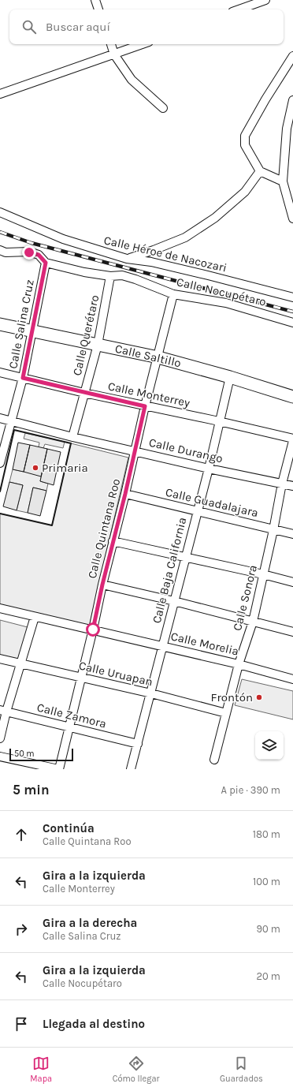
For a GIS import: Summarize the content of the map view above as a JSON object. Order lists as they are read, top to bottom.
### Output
{
  "streets": {
    "main road": ["Calle Saltillo"],
    "street": [
      "Calle Héroe de Nacozari",
      "Calle Nocupétaro",
      "Calle Salina Cruz",
      "Calle Querétaro",
      "Calle Monterrey",
      "Calle Durango",
      "Calle Guadalajara",
      "Calle Quintana Roo",
      "Calle Baja California",
      "Calle Sonora",
      "Calle Morelia",
      "Calle Uruapan",
      "Calle Zamora"
    ]
  },
  "crossings": [
    ["Calle Nocupétaro", "Calle Salina Cruz"],
    ["Calle Nocupétaro", "Calle Querétaro"],
    ["Calle Nocupétaro", "Calle Quintana Roo"],
    ["Calle Salina Cruz", "Calle Saltillo"],
    ["Calle Salina Cruz", "Calle Monterrey"],
    ["Calle Salina Cruz", "Calle Durango"],
    ["Calle Querétaro", "Calle Saltillo"],
    ["Calle Querétaro", "Calle Monterrey"],
    ["Calle Querétaro", "Calle Durango"],
    ["Calle Saltillo", "Calle Quintana Roo"],
    ["Calle Saltillo", "Calle Baja California"],
    ["Calle Monterrey", "Calle Quintana Roo"],
    ["Calle Monterrey", "Calle Baja California"],
    ["Calle Durango", "Calle Quintana Roo"],
    ["Calle Durango", "Calle Baja California"],
    ["Calle Durango", "Calle Sonora"],
    ["Calle Guadalajara", "Calle Quintana Roo"],
    ["Calle Guadalajara", "Calle Baja California"],
    ["Calle Guadalajara", "Calle Sonora"],
    ["Calle Quintana Roo", "Calle Morelia"],
    ["Calle Quintana Roo", "Calle Uruapan"],
    ["Calle Quintana Roo", "Calle Zamora"],
    ["Calle Baja California", "Calle Morelia"],
    ["Calle Baja California", "Calle Uruapan"],
    ["Calle Baja California", "Calle Zamora"],
    ["Calle Sonora", "Calle Morelia"],
    ["Calle Sonora", "Calle Uruapan"]
  ],
  "places": ["Primaria", "Frontón"],
  "scale_bar": "50 m",
  "page": {
    "search": "Buscar aquí",
    "scale": "50 m",
    "heading": ["5 min", "A pie · 390 m"],
    "list": [
      ["Continúa", "Calle Quintana Roo", "180 m"],
      ["Gira a la izquierda", "Calle Monterrey", "100 m"],
      ["Gira a la derecha", "Calle Salina Cruz", "90 m"],
      ["Gira a la izquierda", "Calle Nocupétaro", "20 m"],
      "Llegada al destino"
    ],
    "nav": ["Mapa", "Cómo llegar", "Guardados"]
  }
}
